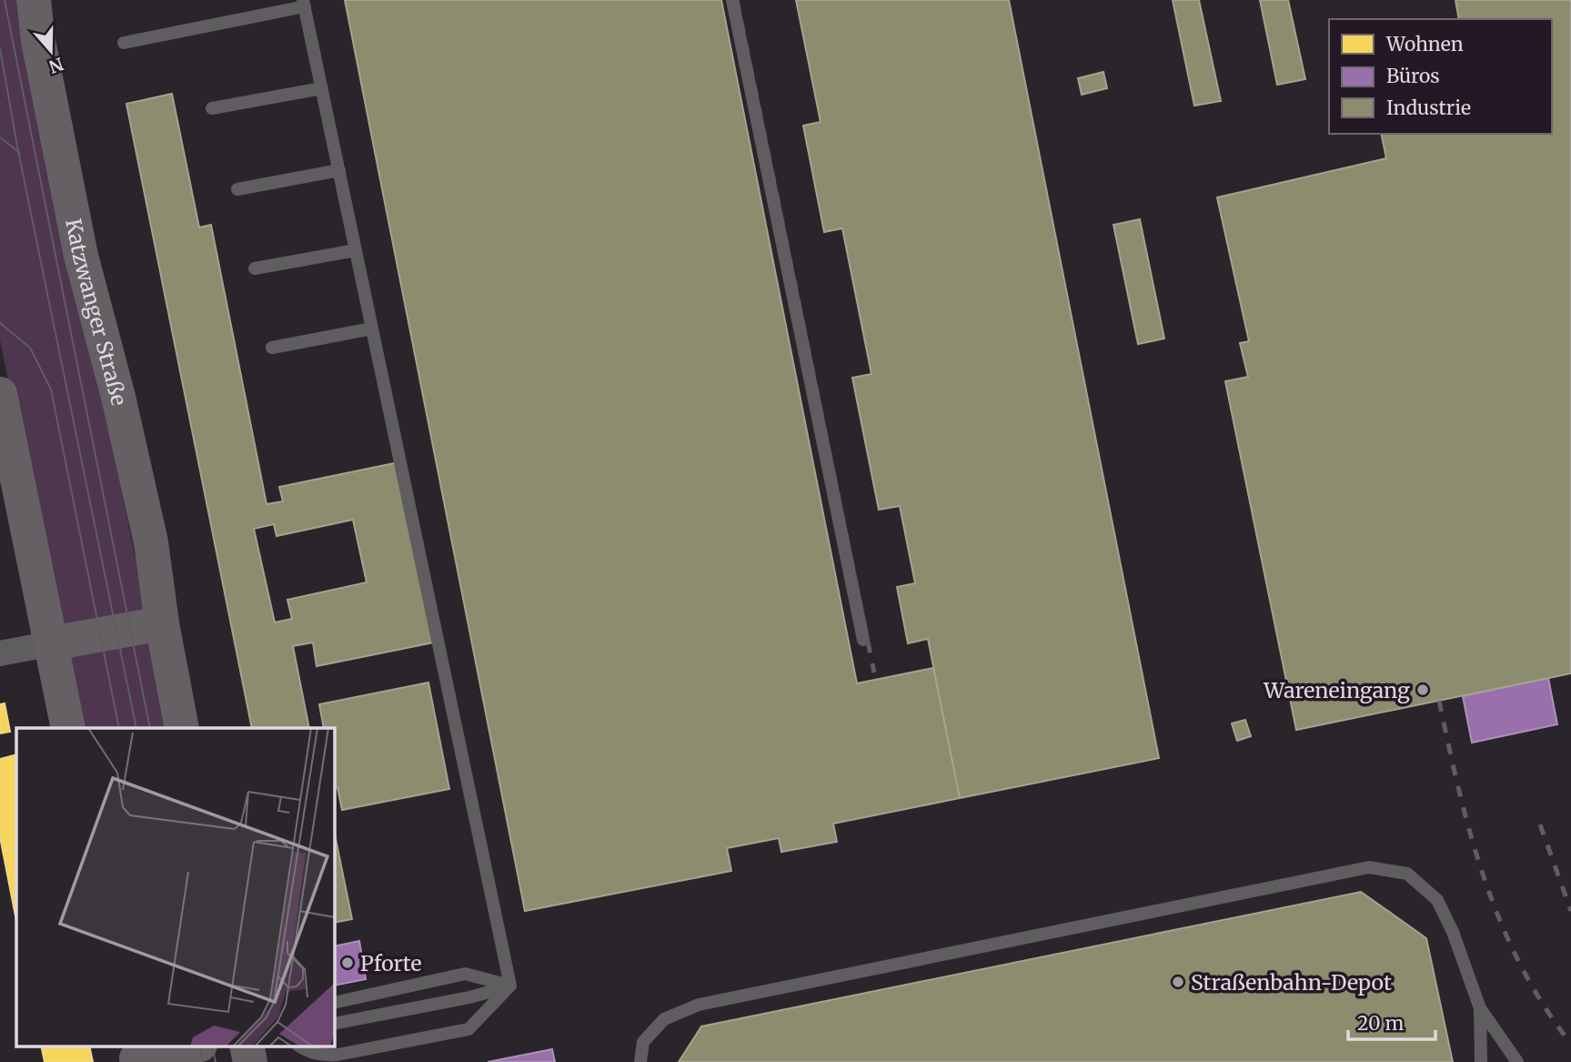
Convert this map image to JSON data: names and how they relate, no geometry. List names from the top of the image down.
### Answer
{
  "streets": {
    "main road": ["Katzwanger Straße"]
  },
  "places": ["Wareneingang", "Pforte", "Straßenbahn-Depot"],
  "legend": ["Wohnen", "Büros", "Industrie"],
  "scale_bar": "20 m",
  "north": "bottom"
}
